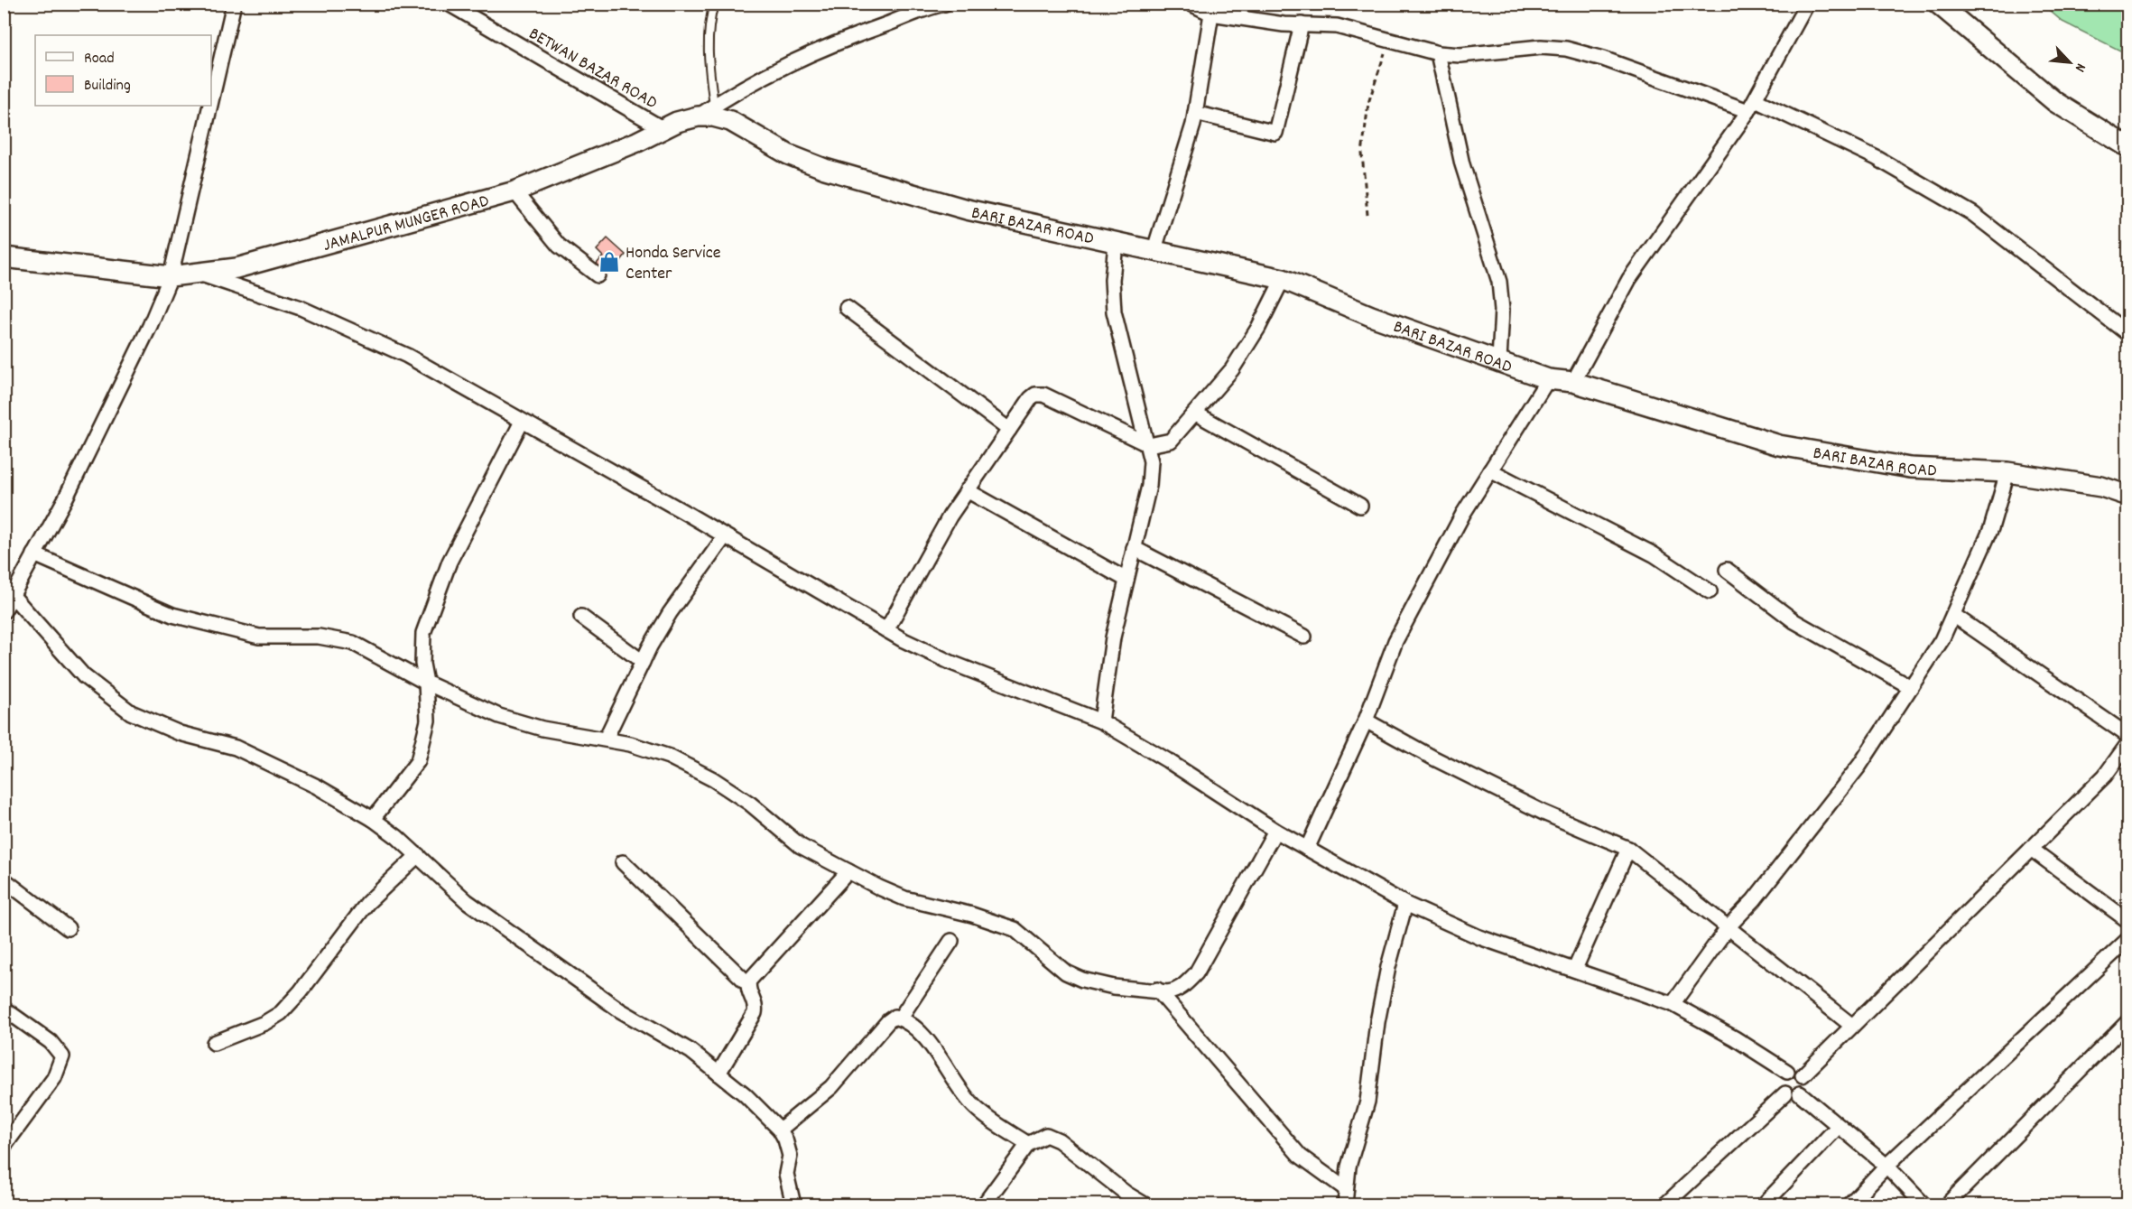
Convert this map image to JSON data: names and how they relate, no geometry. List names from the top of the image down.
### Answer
{
  "streets": {
    "street": ["BETWAN BAZAR ROAD", "JAMALPUR MUNGER ROAD", "BARI BAZAR ROAD"]
  },
  "crossings": [
    ["BETWAN BAZAR ROAD", "JAMALPUR MUNGER ROAD"],
    ["JAMALPUR MUNGER ROAD", "BARI BAZAR ROAD"]
  ],
  "places": {
    "shop": ["Honda Service Center"]
  },
  "legend": ["Road", "Building"],
  "north": "bottom right"
}
